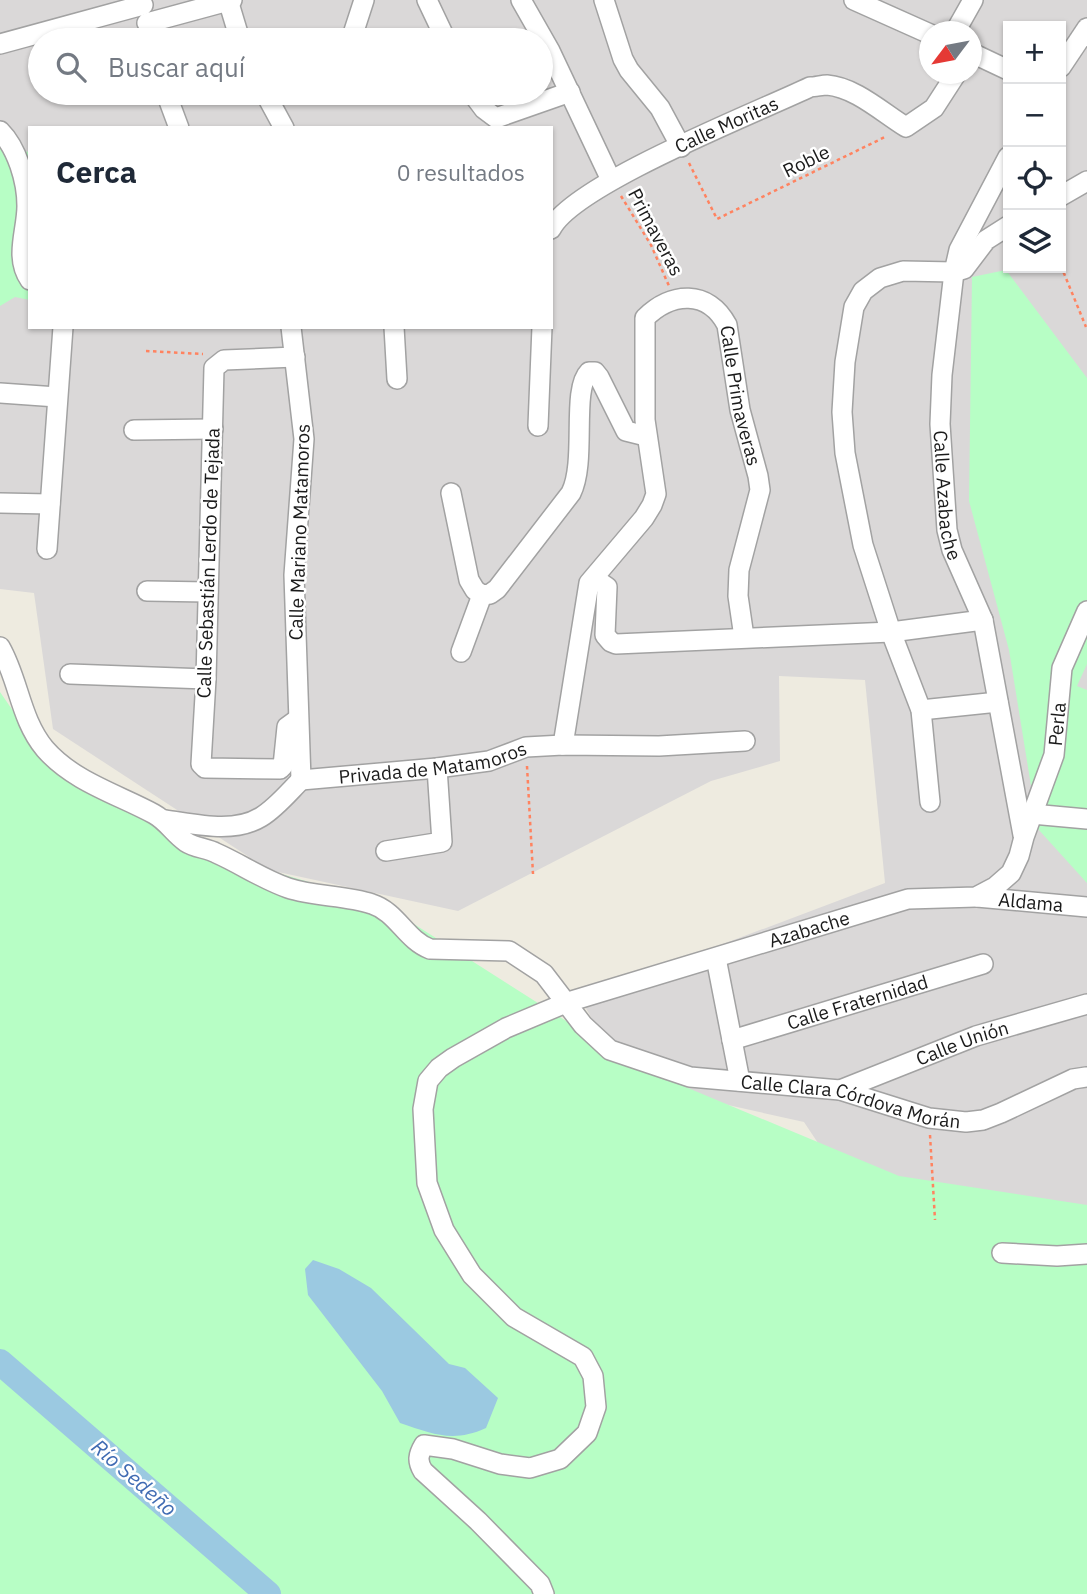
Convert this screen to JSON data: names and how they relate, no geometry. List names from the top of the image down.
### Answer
{
  "streets": {
    "street": [
      "Calle Moritas",
      "Calle Primaveras",
      "Calle Azabache",
      "Calle Mariano Matamoros",
      "Calle Sebastián Lerdo de Tejada",
      "Perla",
      "Privada de Matamoros",
      "Aldama",
      "Azabache",
      "Calle Fraternidad",
      "Calle Unión",
      "Calle Clara Córdova Morán"
    ],
    "path": ["Roble", "Primaveras"]
  },
  "crossings": [
    ["Calle Moritas", "Roble"],
    ["Calle Moritas", "Primaveras"],
    ["Primaveras", "Calle Primaveras"],
    ["Calle Azabache", "Perla"],
    ["Calle Mariano Matamoros", "Calle Sebastián Lerdo de Tejada"],
    ["Calle Mariano Matamoros", "Privada de Matamoros"],
    ["Aldama", "Azabache"],
    ["Azabache", "Calle Clara Córdova Morán"],
    ["Calle Unión", "Calle Clara Córdova Morán"]
  ],
  "water": ["Río Sedeño"],
  "north": "bottom left",
  "page": {
    "map_buttons": ["+", "−"],
    "search": "Buscar aquí",
    "heading": ["Cerca", "0 resultados"]
  }
}
